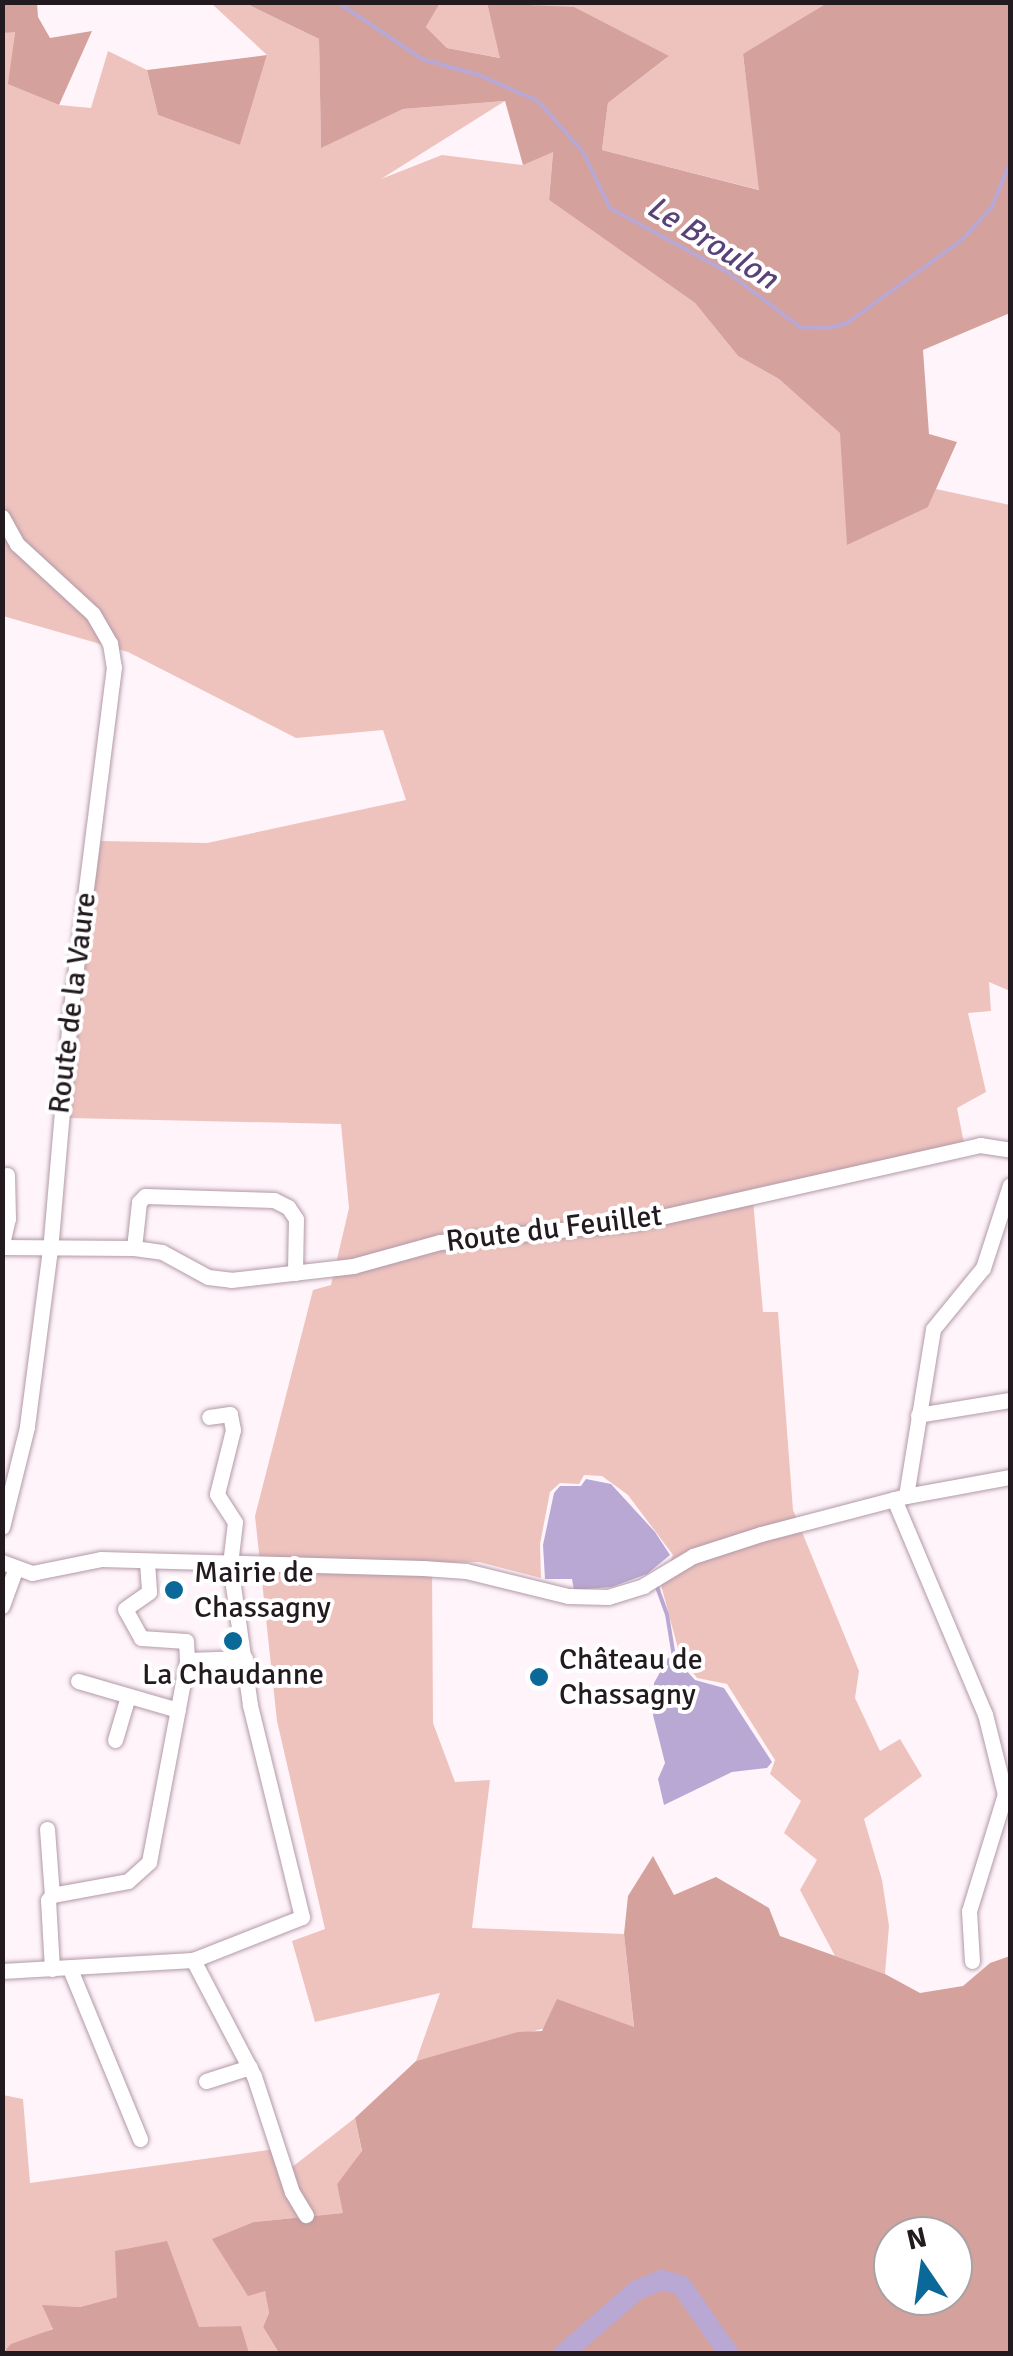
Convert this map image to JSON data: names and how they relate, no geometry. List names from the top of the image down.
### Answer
{
  "streets": {
    "street": ["Route de la Vaure", "Route du Feuillet"]
  },
  "crossings": [
    ["Route de la Vaure", "Route du Feuillet"]
  ],
  "water": ["Le Broulon"],
  "places": ["Mairie de Chassagny", "La Chaudanne", "Château de Chassagny"],
  "north": "top"
}
